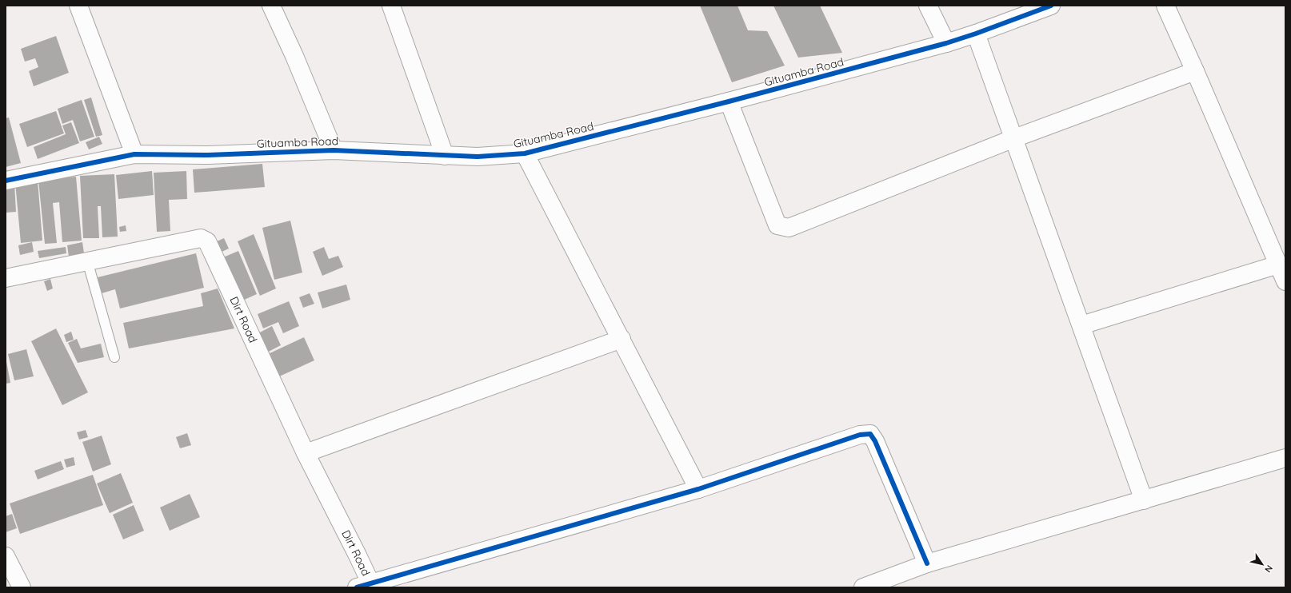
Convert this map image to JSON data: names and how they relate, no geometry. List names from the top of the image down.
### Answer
{
  "streets": {
    "street": ["Gituamba Road", "Dirt Road"]
  },
  "north": "bottom right"
}
